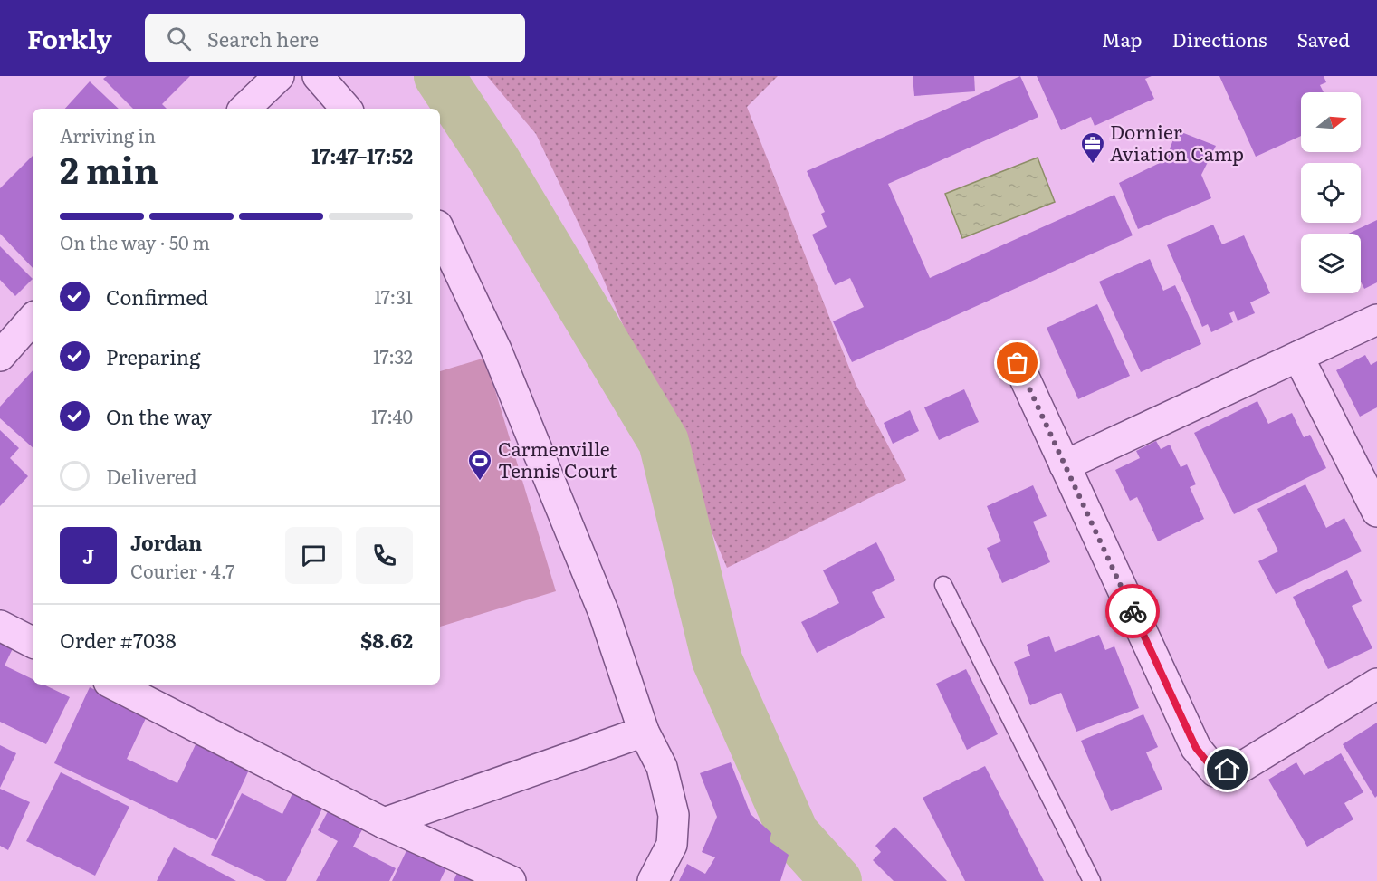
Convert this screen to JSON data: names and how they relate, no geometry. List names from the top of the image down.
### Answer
{
  "places": {
    "office": ["Dornier Aviation Camp"],
    "sports": ["Carmenville Tennis Court"]
  },
  "north": "right",
  "page": {
    "header": "Forkly",
    "search": "Search here",
    "nav": ["Map", "Directions", "Saved"],
    "heading": ["2 min", "Arriving in", "17:47–17:52"],
    "panel": [
      "Jordan",
      "Courier · 4.7",
      "Order #7038",
      "$8.62"
    ],
    "bar": "On the way · 50 m",
    "list": [
      ["Confirmed", "17:31"],
      ["Preparing", "17:32"],
      ["On the way", "17:40"],
      "Delivered"
    ],
    "round": "J"
  }
}
